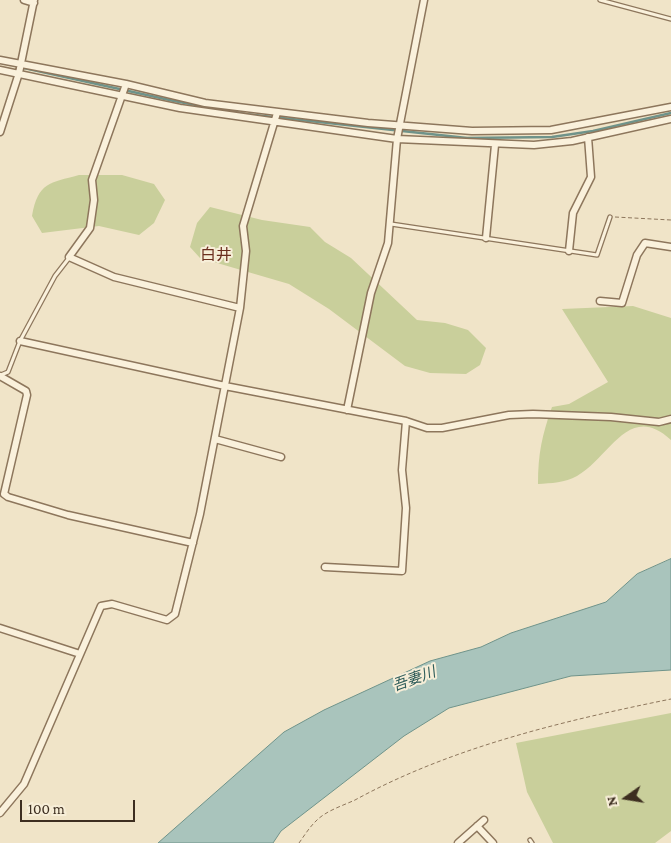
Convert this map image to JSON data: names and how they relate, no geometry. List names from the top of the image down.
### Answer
{
  "districts": ["白井"],
  "water": ["吾妻川"],
  "scale_bar": "100 m",
  "north": "left"
}
